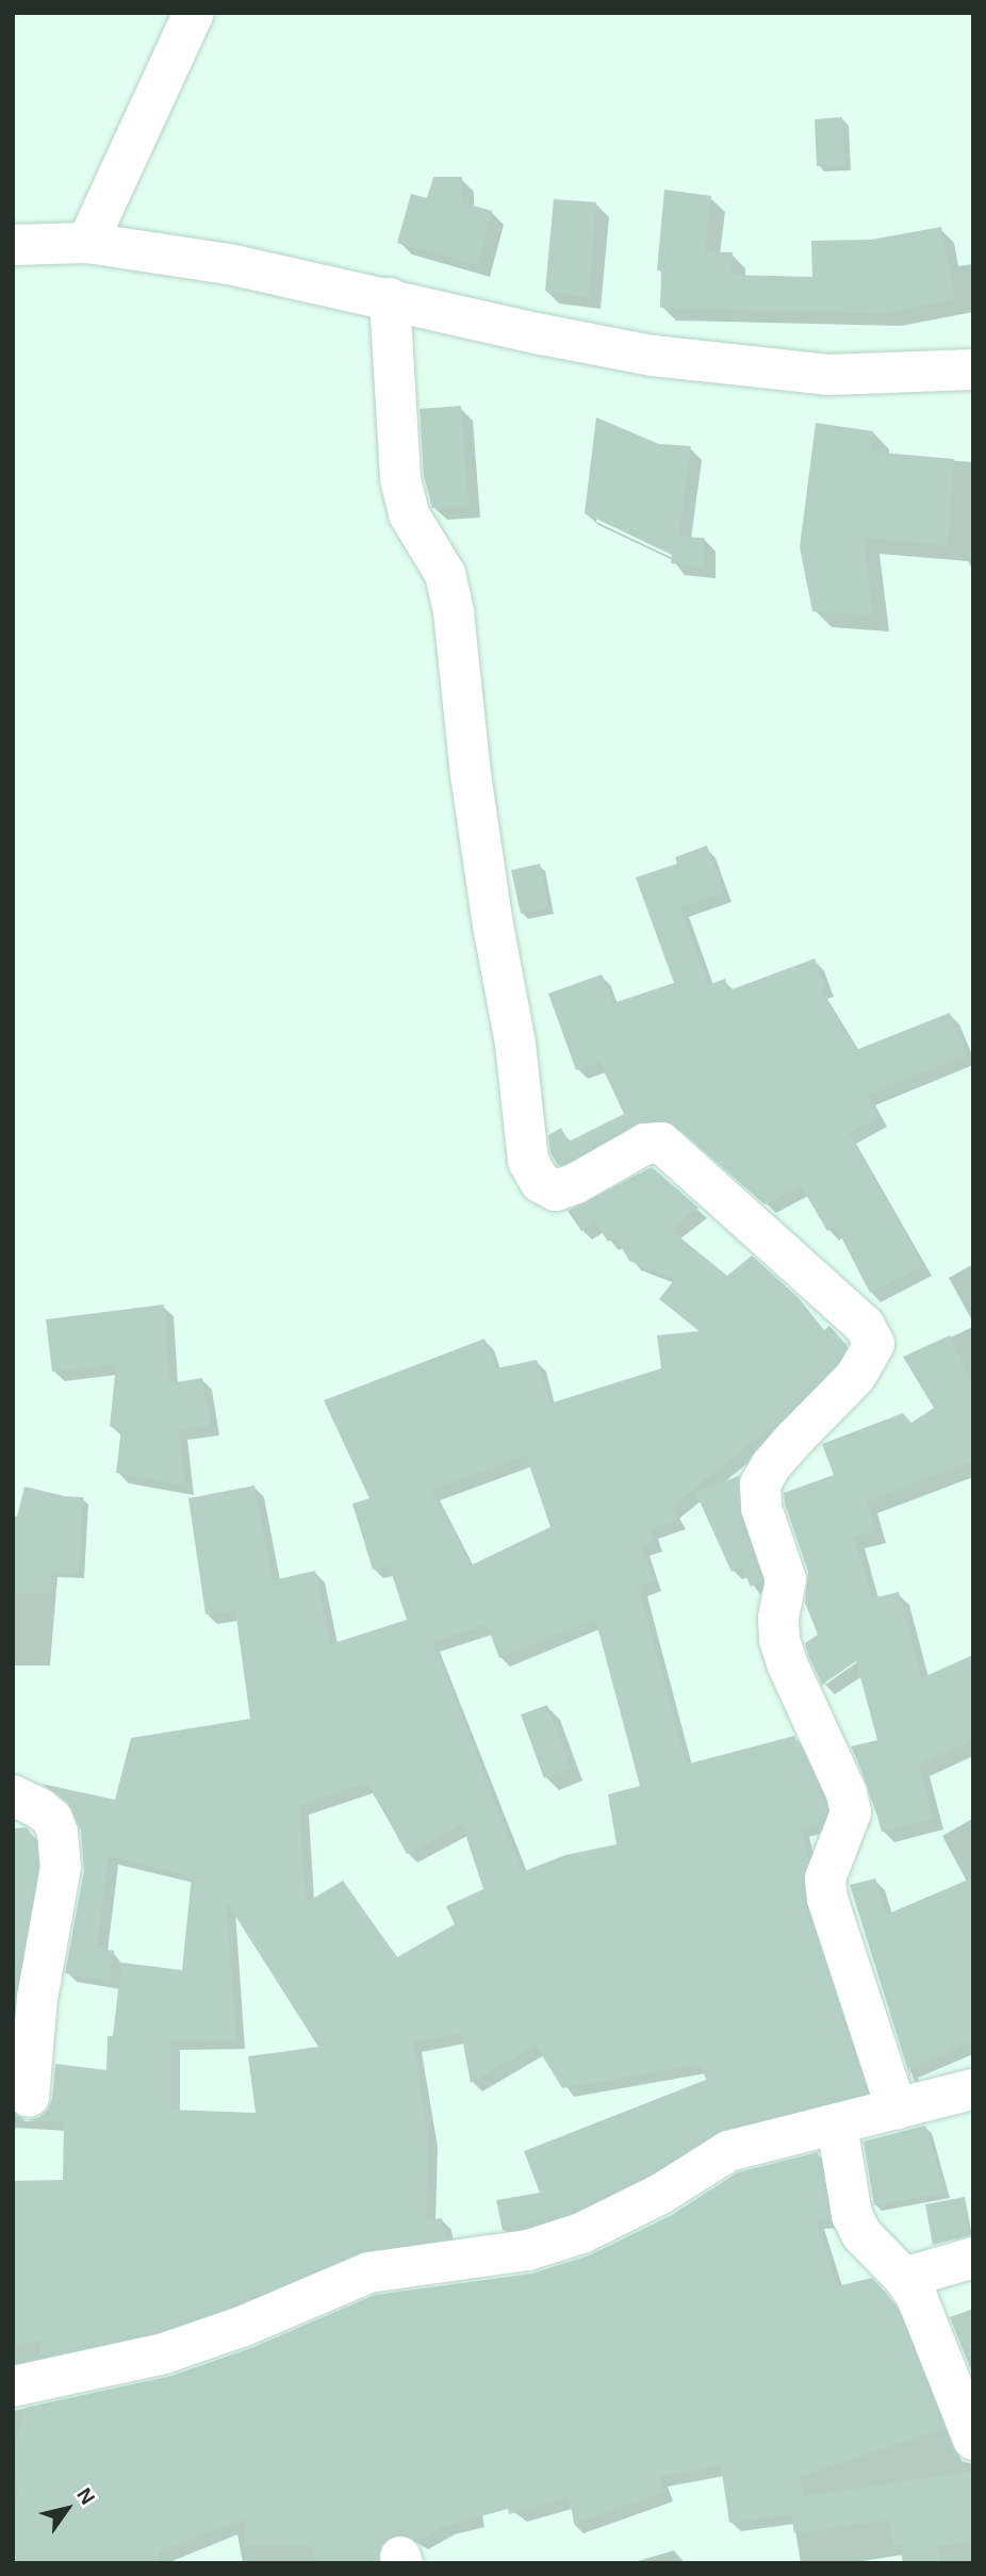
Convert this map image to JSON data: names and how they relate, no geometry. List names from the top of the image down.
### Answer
{
  "north": "top right"
}
